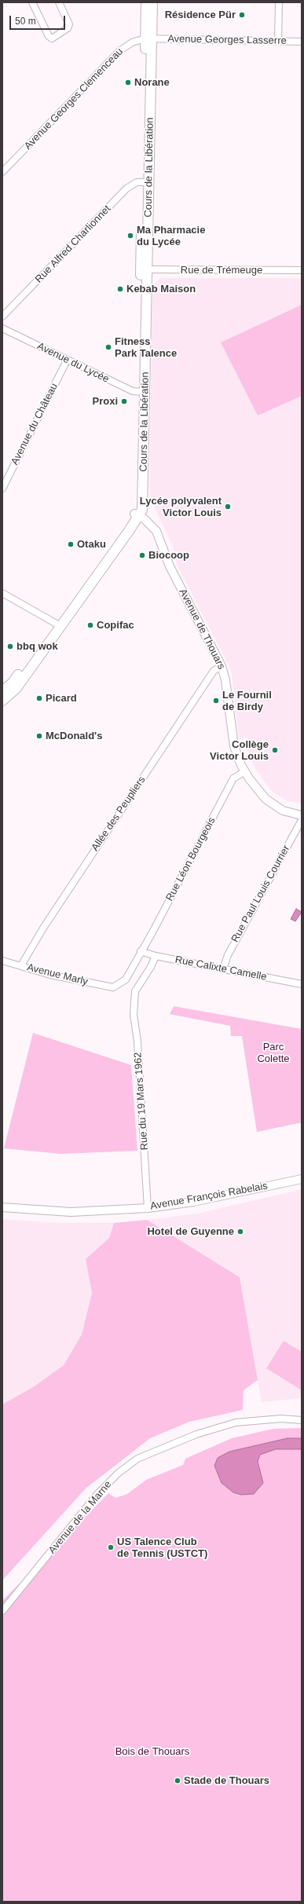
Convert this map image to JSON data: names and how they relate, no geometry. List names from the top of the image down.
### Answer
{
  "streets": {
    "main road": ["Cours de la Libération"],
    "street": [
      "Avenue Georges Lasserre",
      "Avenue Georges Clemenceau",
      "Rue Alfred Charlionnet",
      "Rue de Trémeuge",
      "Avenue du Lycée",
      "Avenue du Château",
      "Avenue de Thouars",
      "Allée des Peupliers",
      "Rue Léon Bourgeois",
      "Rue Paul Louis Courrier",
      "Rue Calixte Camelle",
      "Avenue Marly",
      "Rue du 19 Mars 1962",
      "Avenue François Rabelais",
      "Avenue de la Marne"
    ]
  },
  "crossings": [
    ["Avenue Georges Lasserre", "Avenue Georges Clemenceau"],
    ["Avenue Georges Lasserre", "Cours de la Libération"],
    ["Avenue Georges Clemenceau", "Cours de la Libération"],
    ["Cours de la Libération", "Rue Alfred Charlionnet"],
    ["Cours de la Libération", "Rue de Trémeuge"],
    ["Cours de la Libération", "Avenue du Lycée"],
    ["Cours de la Libération", "Avenue de Thouars"],
    ["Avenue du Lycée", "Avenue du Château"],
    ["Avenue de Thouars", "Allée des Peupliers"],
    ["Avenue de Thouars", "Rue Léon Bourgeois"],
    ["Allée des Peupliers", "Avenue Marly"],
    ["Rue Léon Bourgeois", "Rue Calixte Camelle"],
    ["Rue Léon Bourgeois", "Avenue Marly"],
    ["Rue Paul Louis Courrier", "Rue Calixte Camelle"],
    ["Rue Calixte Camelle", "Rue du 19 Mars 1962"],
    ["Rue du 19 Mars 1962", "Avenue François Rabelais"]
  ],
  "parks": ["Parc Colette", "Bois de Thouars"],
  "places": [
    "Résidence Pür",
    "Norane",
    "Ma Pharmacie du Lycée",
    "Kebab Maison",
    "Fitness Park Talence",
    "Proxi",
    "Lycée polyvalent Victor Louis",
    "Otaku",
    "Biocoop",
    "Copifac",
    "bbq wok",
    "Picard",
    "Le Fournil de Birdy",
    "McDonald's",
    "Collège Victor Louis",
    "Hotel de Guyenne",
    "US Talence Club de Tennis (USTCT)",
    "Stade de Thouars"
  ],
  "scale_bar": "50 m"
}
